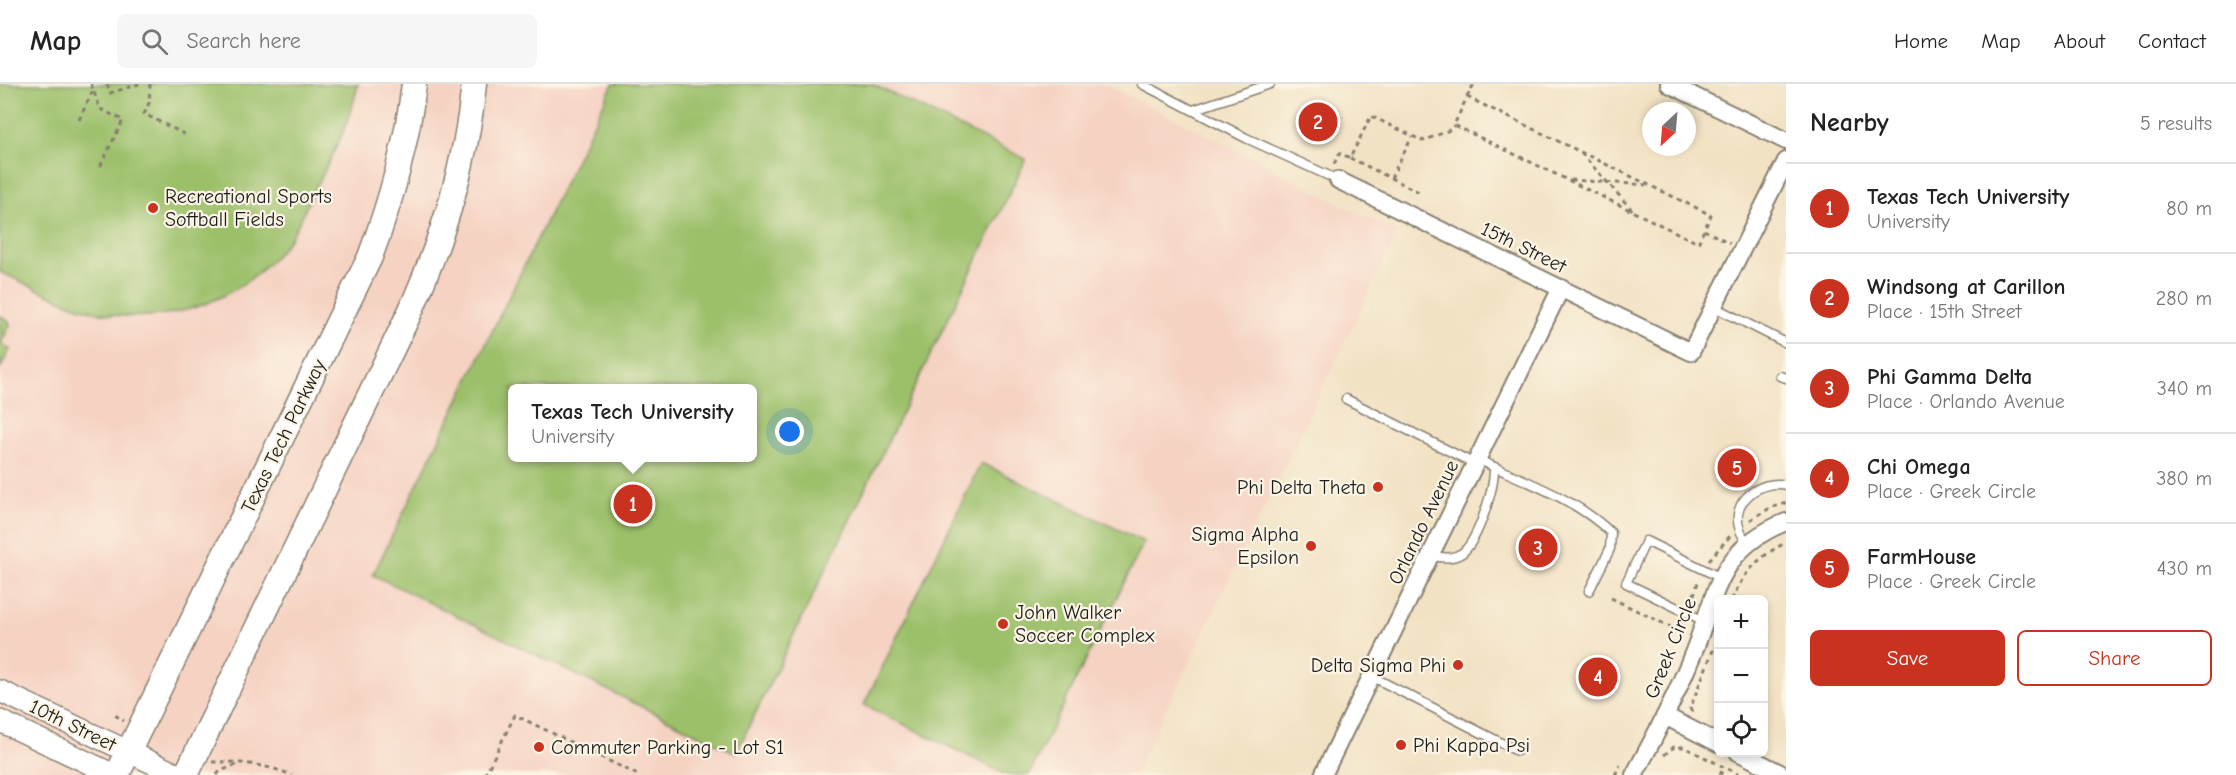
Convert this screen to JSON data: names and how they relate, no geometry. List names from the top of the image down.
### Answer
{
  "streets": {
    "main road": ["Texas Tech Parkway"],
    "street": [
      "15th Street",
      "Orlando Avenue",
      "Greek Circle",
      "10th Street"
    ]
  },
  "crossings": [
    ["15th Street", "Orlando Avenue"],
    ["Texas Tech Parkway", "10th Street"]
  ],
  "places": [
    "Recreational Sports Softball Fields",
    "Phi Delta Theta",
    "Sigma Alpha Epsilon",
    "John Walker Soccer Complex",
    "Delta Sigma Phi",
    "Phi Kappa Psi",
    "Commuter Parking - Lot S1"
  ],
  "north": "bottom left",
  "page": {
    "header": "Map",
    "search": "Search here",
    "nav": [
      "Home",
      "Map",
      "About",
      "Contact"
    ],
    "heading": ["Nearby", "5 results"],
    "pins": [
      "2",
      "5",
      "1",
      "3",
      "4"
    ],
    "list": [
      {
        "mark": "1",
        "name": "Texas Tech University",
        "note": "University",
        "value": "80 m"
      },
      {
        "mark": "2",
        "name": "Windsong at Carillon",
        "note": "Place · 15th Street",
        "value": "280 m"
      },
      {
        "mark": "3",
        "name": "Phi Gamma Delta",
        "note": "Place · Orlando Avenue",
        "value": "340 m"
      },
      {
        "mark": "4",
        "name": "Chi Omega",
        "note": "Place · Greek Circle",
        "value": "380 m"
      },
      {
        "mark": "5",
        "name": "FarmHouse",
        "note": "Place · Greek Circle",
        "value": "430 m"
      }
    ],
    "popup": ["Texas Tech University", "University"],
    "map_buttons": ["+", "−"],
    "buttons": ["Save", "Share"]
  }
}
